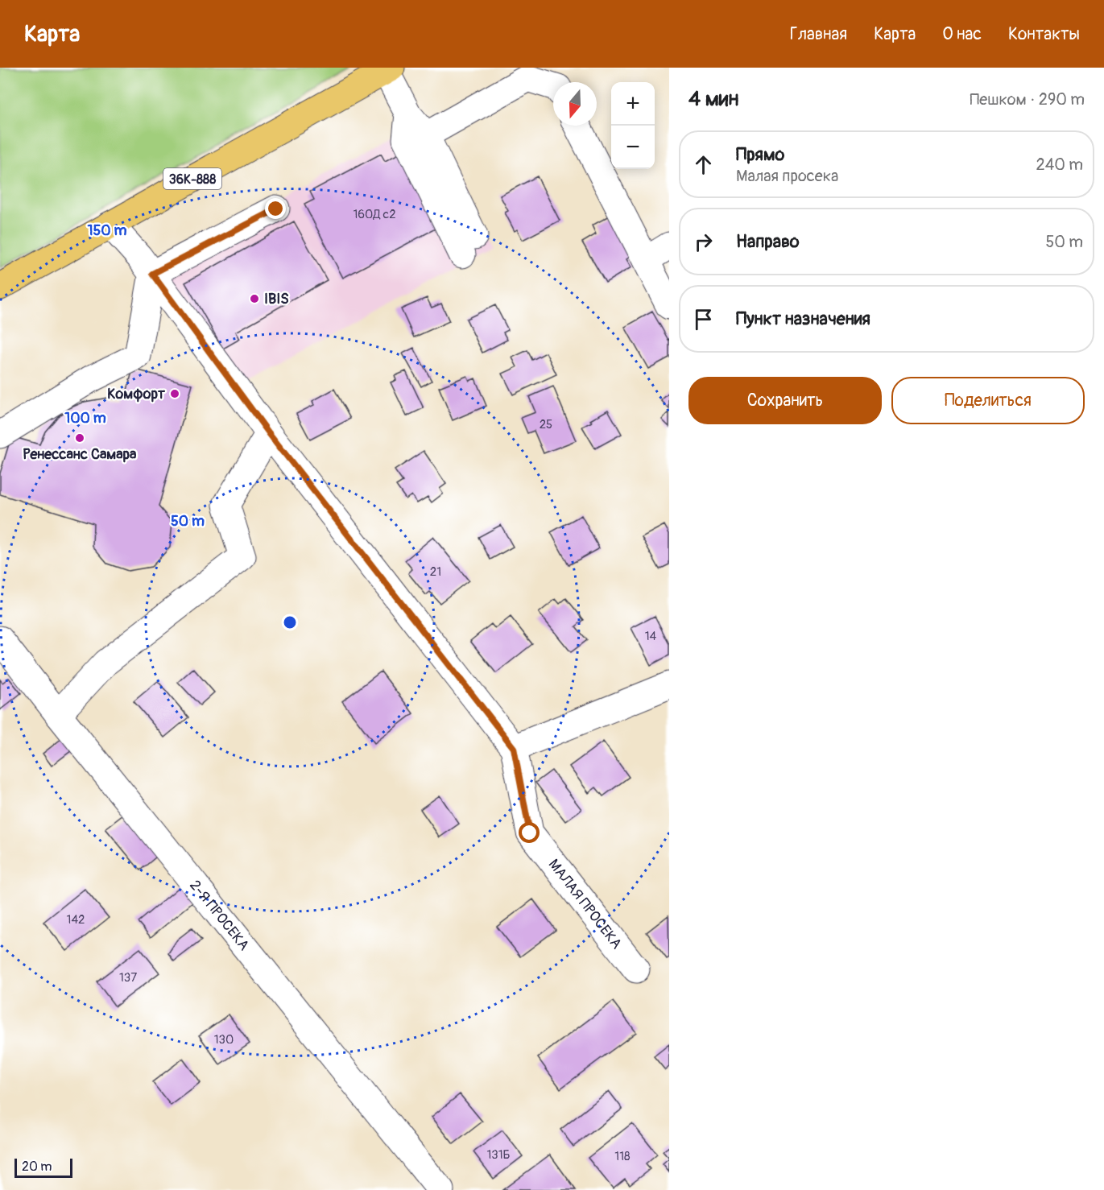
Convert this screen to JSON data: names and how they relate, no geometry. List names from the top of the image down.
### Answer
{
  "streets": {
    "main road": ["36К-888"],
    "street": ["МАЛАЯ ПРОСЕКА", "2-Я ПРОСЕКА"]
  },
  "crossings": [
    ["36К-888", "МАЛАЯ ПРОСЕКА"]
  ],
  "places": ["IBIS", "Комфорт", "Ренессанс Самара"],
  "house_numbers": [
    "160Д с2",
    "25",
    "21",
    "14",
    "142",
    "137",
    "130",
    "131Б",
    "118"
  ],
  "scale_bar": "20 m",
  "north": "bottom",
  "page": {
    "header": "Карта",
    "nav": [
      "Главная",
      "Карта",
      "О нас",
      "Контакты"
    ],
    "heading": ["4 мин", "Пешком · 290 m"],
    "map_buttons": ["+", "−"],
    "list": [
      ["Прямо", "Малая просека", "240 m"],
      ["Направо", "50 m"],
      "Пункт назначения"
    ],
    "buttons": ["Сохранить", "Поделиться"],
    "scale": "20 m"
  },
  "rings": ["150 m", "100 m", "50 m"]
}
